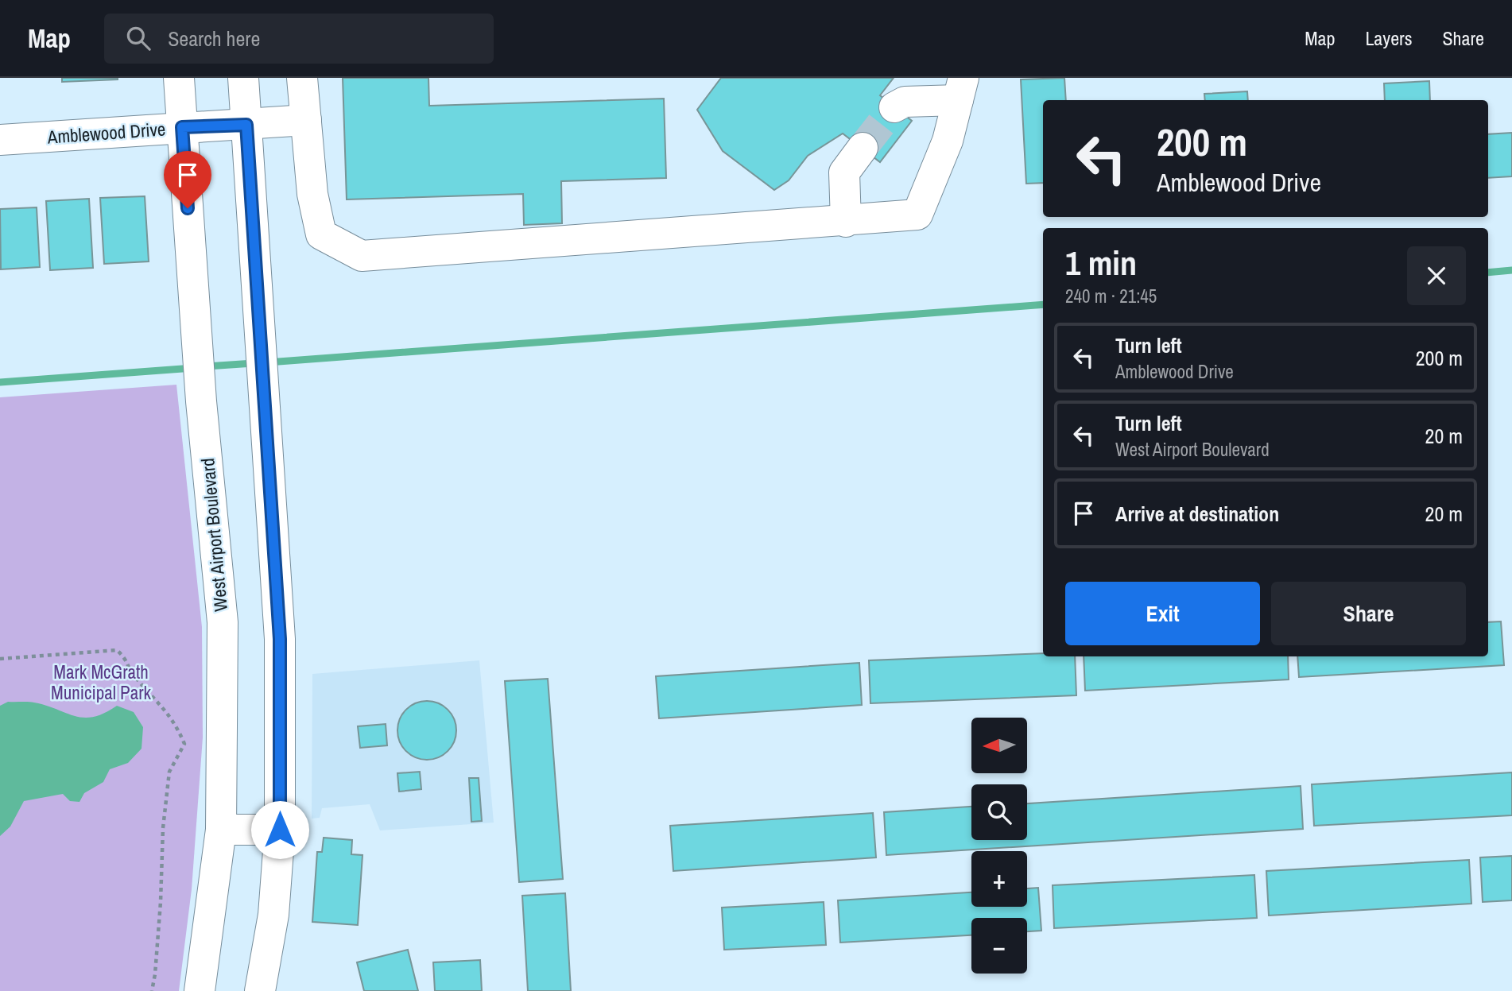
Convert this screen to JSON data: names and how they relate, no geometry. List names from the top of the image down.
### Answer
{
  "streets": {
    "main road": ["Amblewood Drive", "West Airport Boulevard"]
  },
  "crossings": [
    ["Amblewood Drive", "West Airport Boulevard"]
  ],
  "parks": ["Mark McGrath Municipal Park"],
  "north": "left",
  "page": {
    "header": "Map",
    "search": "Search here",
    "nav": ["Map", "Layers", "Share"],
    "turn": ["200 m", "Amblewood Drive"],
    "heading": ["1 min", "240 m · 21:45"],
    "list": [
      {
        "name": "Turn left",
        "note": "Amblewood Drive",
        "value": "200 m"
      },
      {
        "name": "Turn left",
        "note": "West Airport Boulevard",
        "value": "20 m"
      },
      {
        "name": "Arrive at destination",
        "value": "20 m"
      }
    ],
    "buttons": ["Exit", "Share"],
    "map_buttons": ["+", "−"]
  }
}
